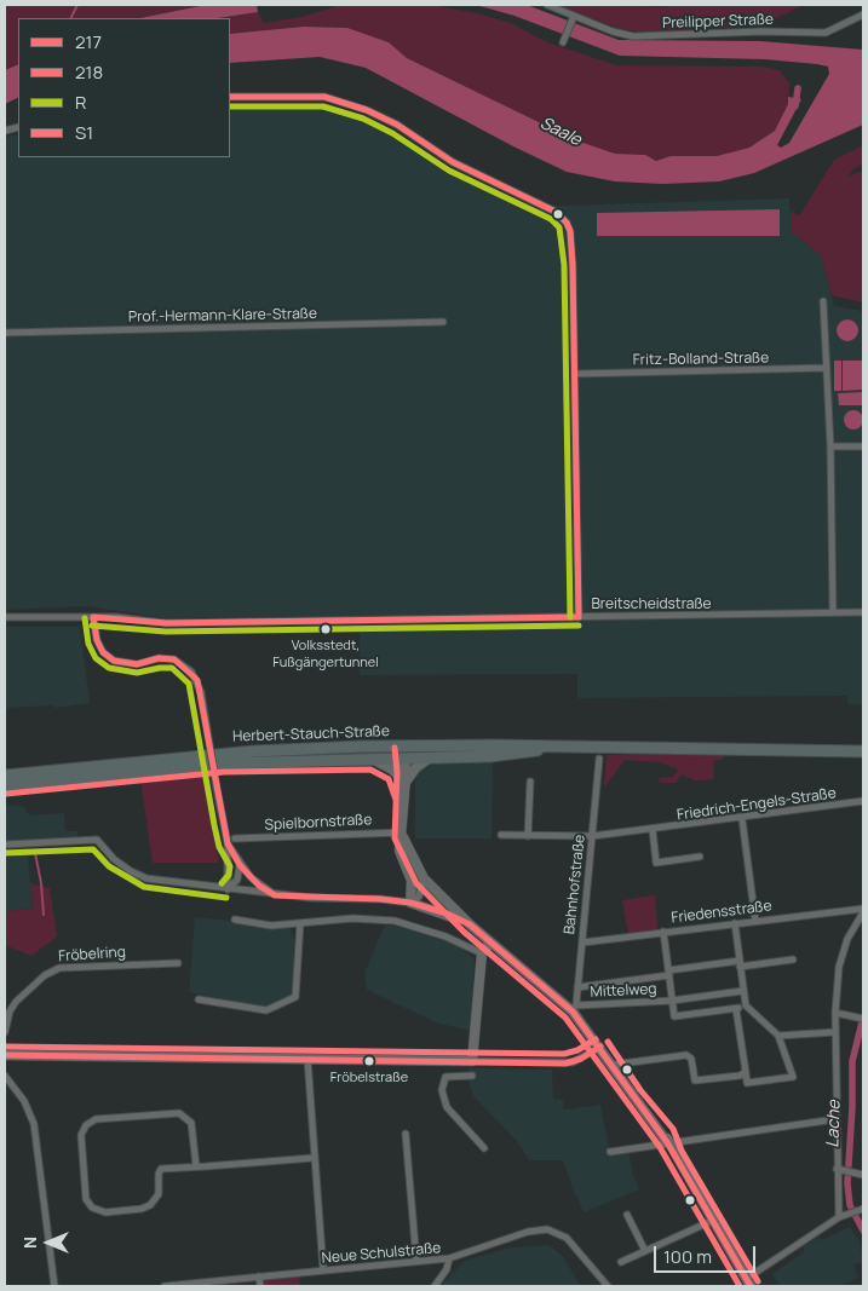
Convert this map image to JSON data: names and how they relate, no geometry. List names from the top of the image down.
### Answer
{
  "streets": {
    "main road": ["Herbert-Stauch-Straße"],
    "street": [
      "Preilipper Straße",
      "Prof.-Hermann-Klare-Straße",
      "Fritz-Bolland-Straße",
      "Breitscheidstraße",
      "Friedrich-Engels-Straße",
      "Spielbornstraße",
      "Bahnhofstraße",
      "Friedensstraße",
      "Fröbelring",
      "Mittelweg",
      "Neue Schulstraße"
    ]
  },
  "crossings": [
    ["Friedrich-Engels-Straße", "Bahnhofstraße"],
    ["Bahnhofstraße", "Friedensstraße"],
    ["Bahnhofstraße", "Mittelweg"],
    ["Friedensstraße", "Mittelweg"]
  ],
  "water": ["Saale", "Lache"],
  "places": ["Volksstedt, Fußgängertunnel", "Fröbelstraße"],
  "lines": [
    "transit line 217",
    "transit line R",
    "transit line 218",
    "transit line S1"
  ],
  "legend": [
    "217",
    "218",
    "R",
    "S1"
  ],
  "scale_bar": "100 m",
  "north": "left"
}
